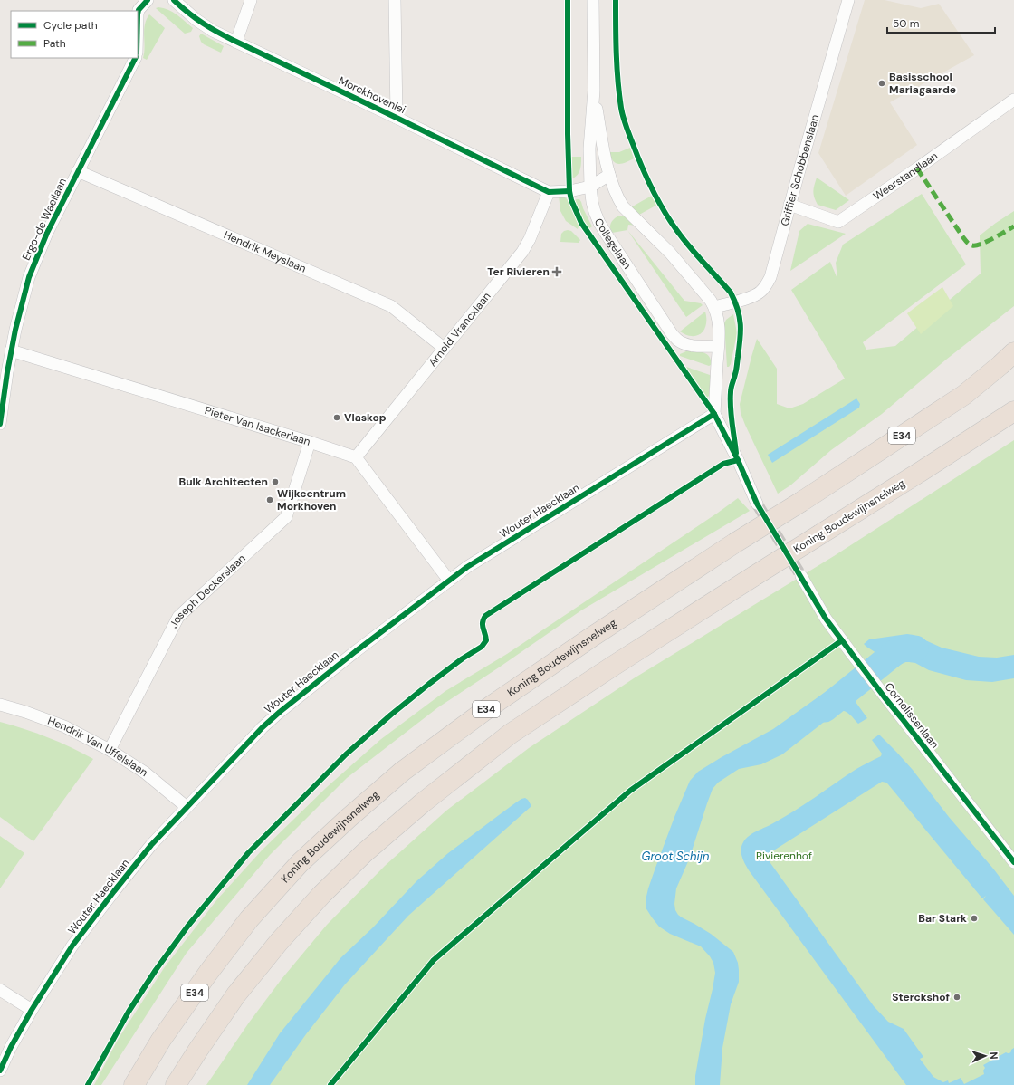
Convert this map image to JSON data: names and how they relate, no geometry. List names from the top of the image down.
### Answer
{
  "streets": {
    "highway": ["E34", "Koning Boudewijnsnelweg"],
    "street": [
      "Morckhovenlei",
      "Griffier Schobbenslaan",
      "Weerstandlaan",
      "Ergo-de Waellaan",
      "Collegelaan",
      "Hendrik Meyslaan",
      "Arnold Vrancxlaan",
      "Pieter Van Isackerlaan",
      "Wouter Haecklaan",
      "Joseph Deckerslaan",
      "Cornelissenlaan",
      "Hendrik Van Uffelslaan"
    ]
  },
  "crossings": [
    ["Morckhovenlei", "Collegelaan"],
    ["Morckhovenlei", "Arnold Vrancxlaan"],
    ["Griffier Schobbenslaan", "Weerstandlaan"],
    ["Griffier Schobbenslaan", "Collegelaan"],
    ["Ergo-de Waellaan", "Hendrik Meyslaan"],
    ["Ergo-de Waellaan", "Pieter Van Isackerlaan"],
    ["Collegelaan", "Wouter Haecklaan"],
    ["Hendrik Meyslaan", "Arnold Vrancxlaan"],
    ["Arnold Vrancxlaan", "Pieter Van Isackerlaan"],
    ["Pieter Van Isackerlaan", "Joseph Deckerslaan"],
    ["Wouter Haecklaan", "Hendrik Van Uffelslaan"],
    ["Joseph Deckerslaan", "Hendrik Van Uffelslaan"]
  ],
  "water": ["Groot Schijn"],
  "parks": ["Rivierenhof"],
  "places": {
    "other": [
      "Basisschool Mariagaarde",
      "Vlaskop",
      "Bulk Architecten",
      "Wijkcentrum Morkhoven",
      "Bar Stark",
      "Sterckshof"
    ],
    "health": ["Ter Rivieren"]
  },
  "legend": ["Cycle path", "Path"],
  "scale_bar": "50 m",
  "north": "right"
}
